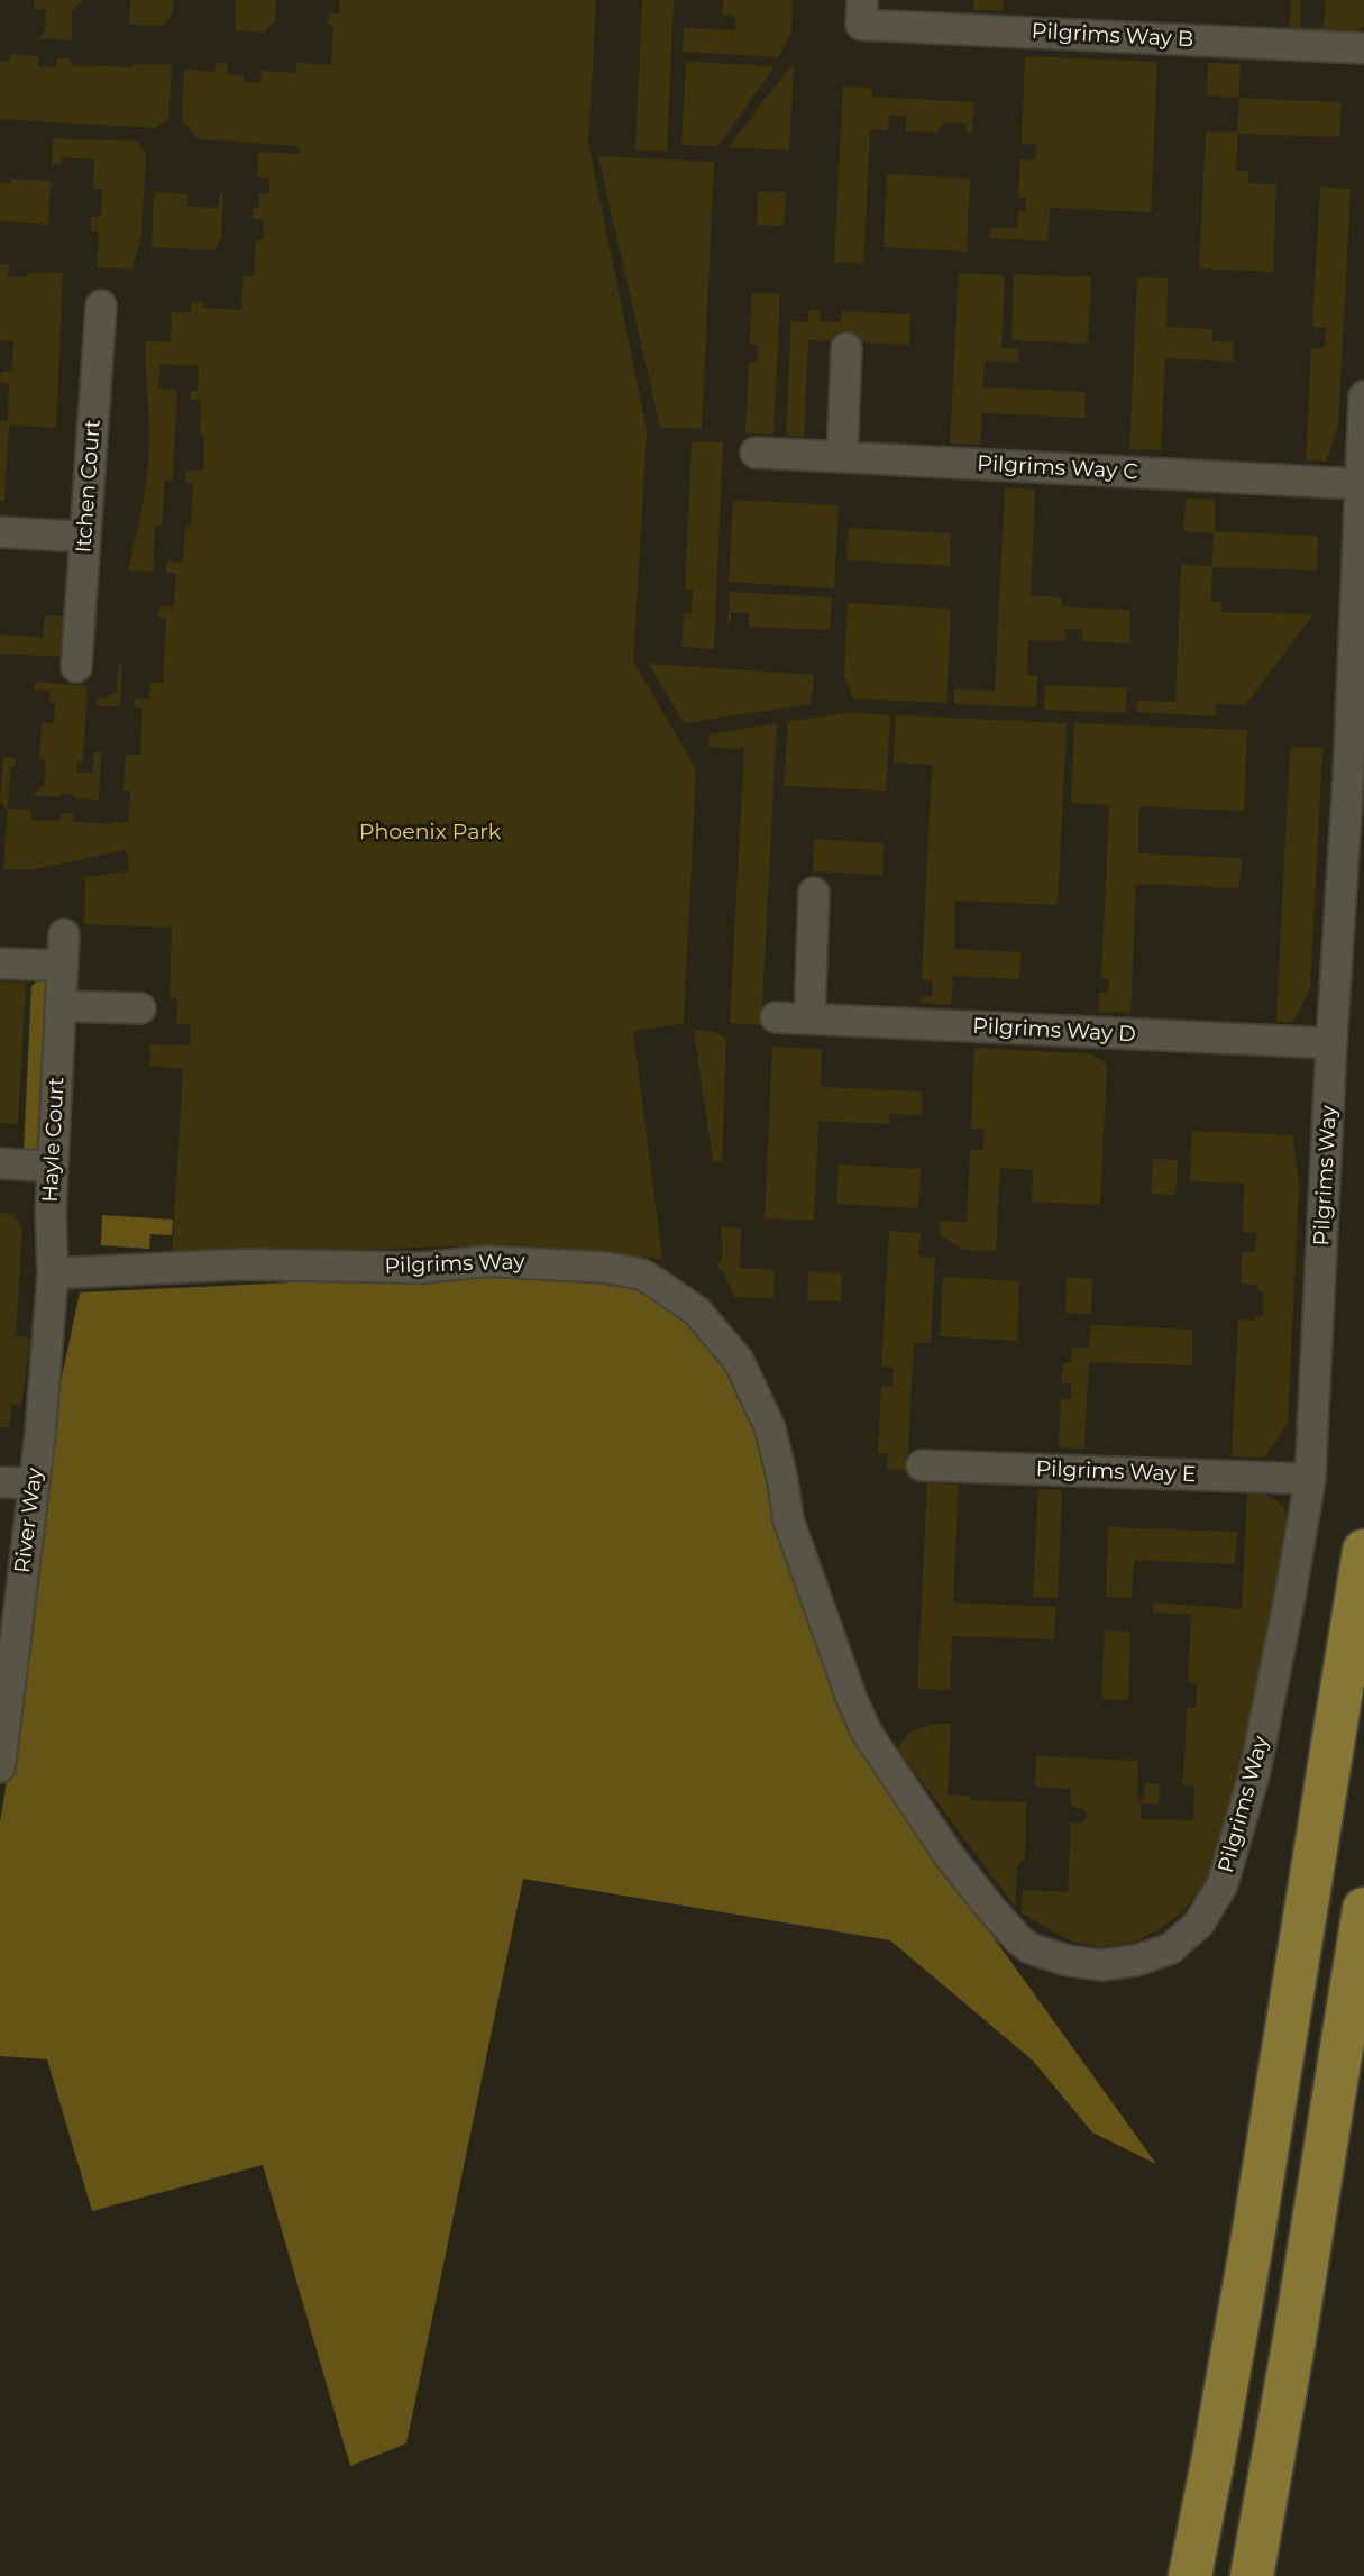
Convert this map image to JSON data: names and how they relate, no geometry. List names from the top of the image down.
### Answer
{
  "streets": {
    "street": [
      "Pilgrims Way B",
      "Pilgrims Way C",
      "Itchen Court",
      "Pilgrims Way D",
      "Hayle Court",
      "Pilgrims Way",
      "Pilgrims Way E",
      "River Way"
    ]
  },
  "crossings": [
    ["Pilgrims Way C", "Pilgrims Way"],
    ["Pilgrims Way D", "Pilgrims Way"],
    ["Hayle Court", "Pilgrims Way"],
    ["Hayle Court", "River Way"],
    ["Pilgrims Way", "Pilgrims Way E"],
    ["Pilgrims Way", "River Way"]
  ],
  "parks": ["Phoenix Park"]
}
